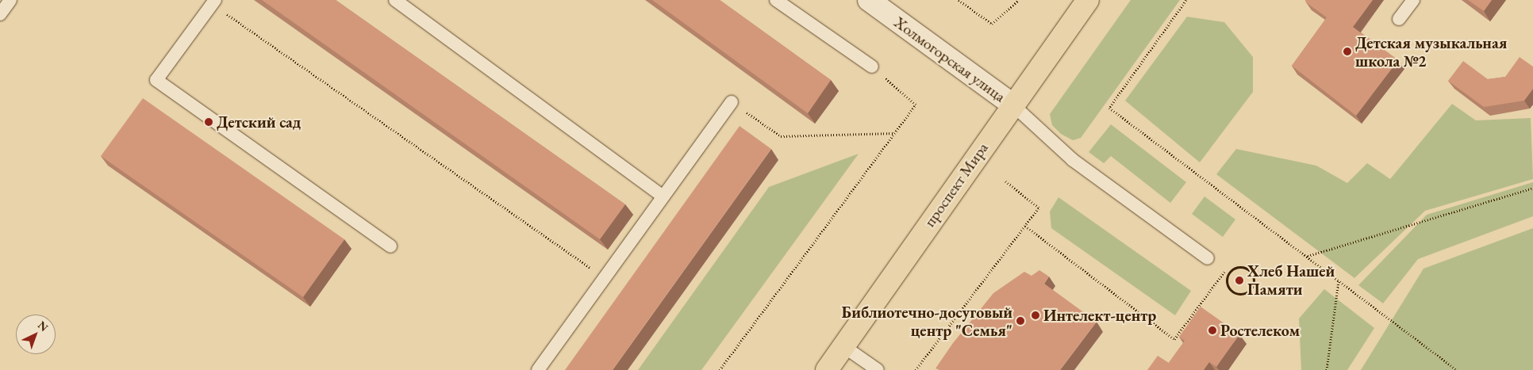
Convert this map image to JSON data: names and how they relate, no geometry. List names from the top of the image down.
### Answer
{
  "streets": {
    "main road": ["проспект Мира"],
    "street": ["Холмогорская улица"]
  },
  "crossings": [
    ["Холмогорская улица", "проспект Мира"]
  ],
  "places": [
    "Детская музыкальная школа №2",
    "Детский сад",
    "Хлеб Нашей Памяти",
    "Интелект-центр",
    "Библиотечно-досуговый центр \"Семья\"",
    "Ростелеком"
  ],
  "north": "top right"
}
